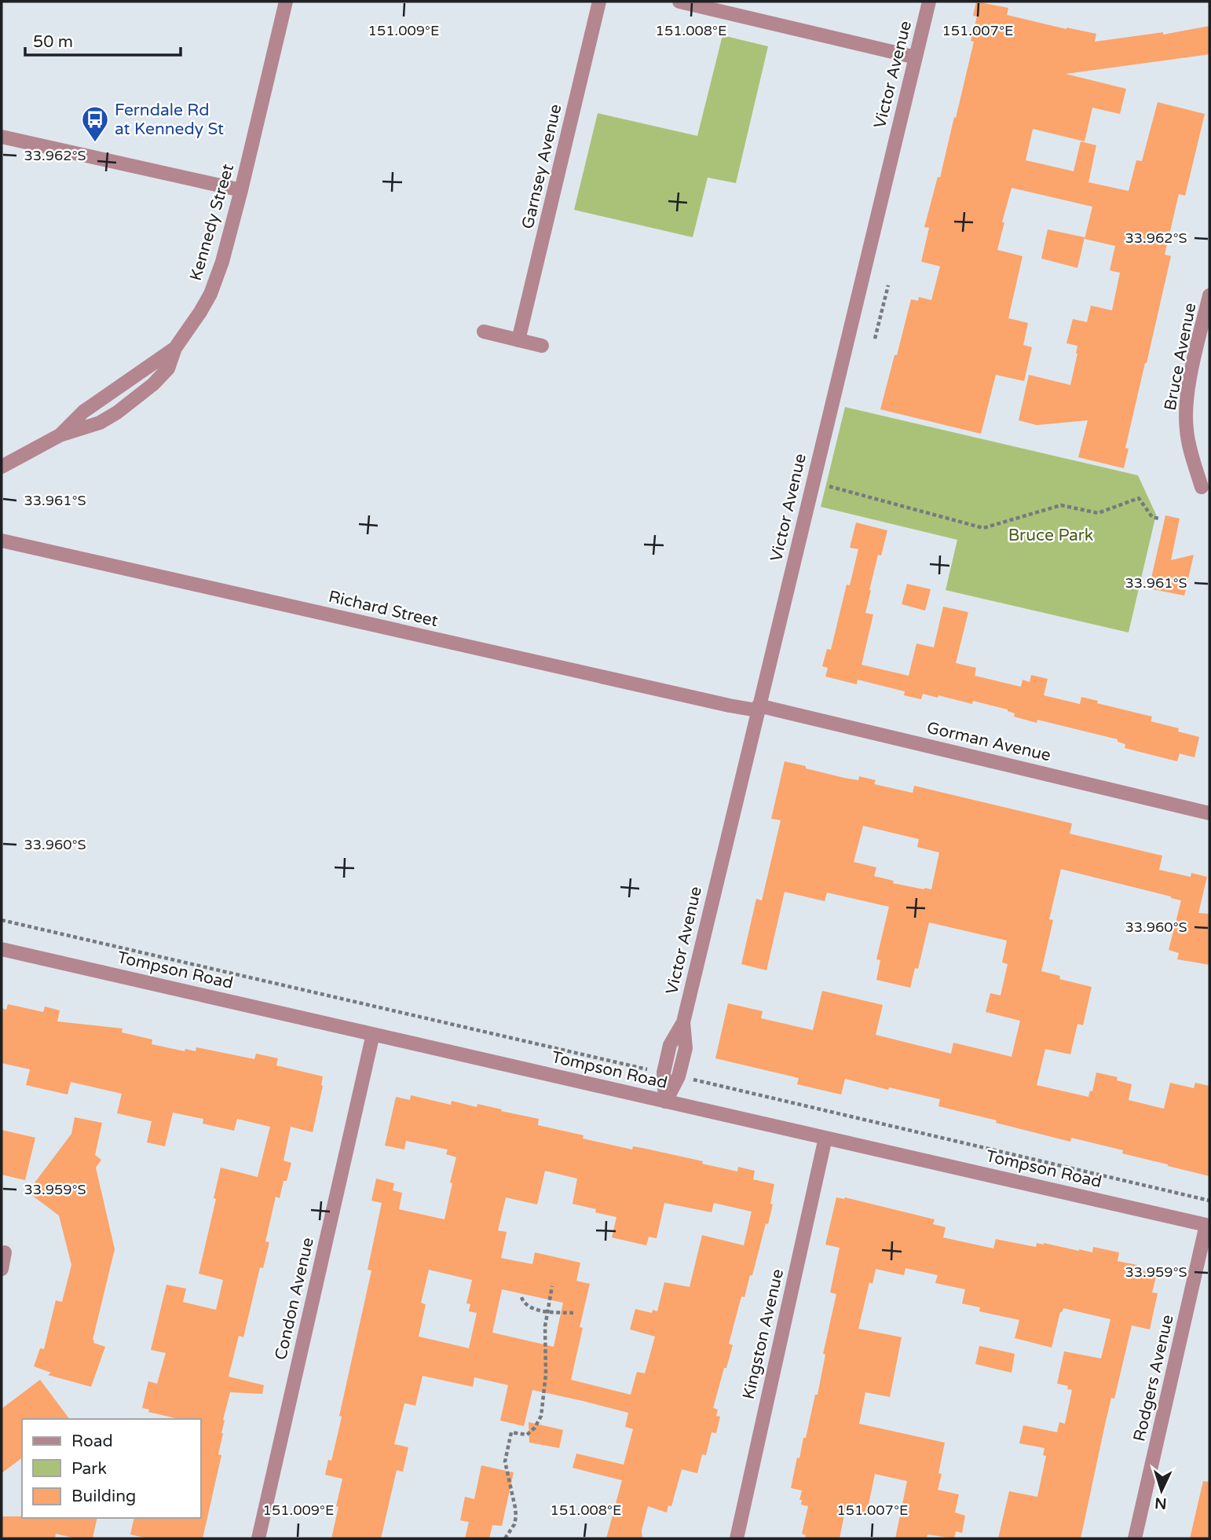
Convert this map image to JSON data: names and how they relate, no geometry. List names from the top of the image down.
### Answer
{
  "streets": {
    "street": [
      "Victor Avenue",
      "Garnsey Avenue",
      "Kennedy Street",
      "Bruce Avenue",
      "Richard Street",
      "Gorman Avenue",
      "Tompson Road",
      "Condon Avenue",
      "Kingston Avenue",
      "Rodgers Avenue"
    ]
  },
  "crossings": [
    ["Victor Avenue", "Richard Street"],
    ["Victor Avenue", "Gorman Avenue"],
    ["Victor Avenue", "Tompson Road"],
    ["Richard Street", "Gorman Avenue"],
    ["Tompson Road", "Condon Avenue"],
    ["Tompson Road", "Kingston Avenue"],
    ["Tompson Road", "Rodgers Avenue"]
  ],
  "parks": ["Bruce Park"],
  "places": {
    "bus stop": ["Ferndale Rd at Kennedy St"]
  },
  "legend": ["Road", "Park", "Building"],
  "scale_bar": "50 m",
  "north": "bottom",
  "coordinates": [
    "151.009°E",
    "151.008°E",
    "151.007°E",
    "33.962°S",
    "33.961°S",
    "33.960°S",
    "33.959°S"
  ]
}
